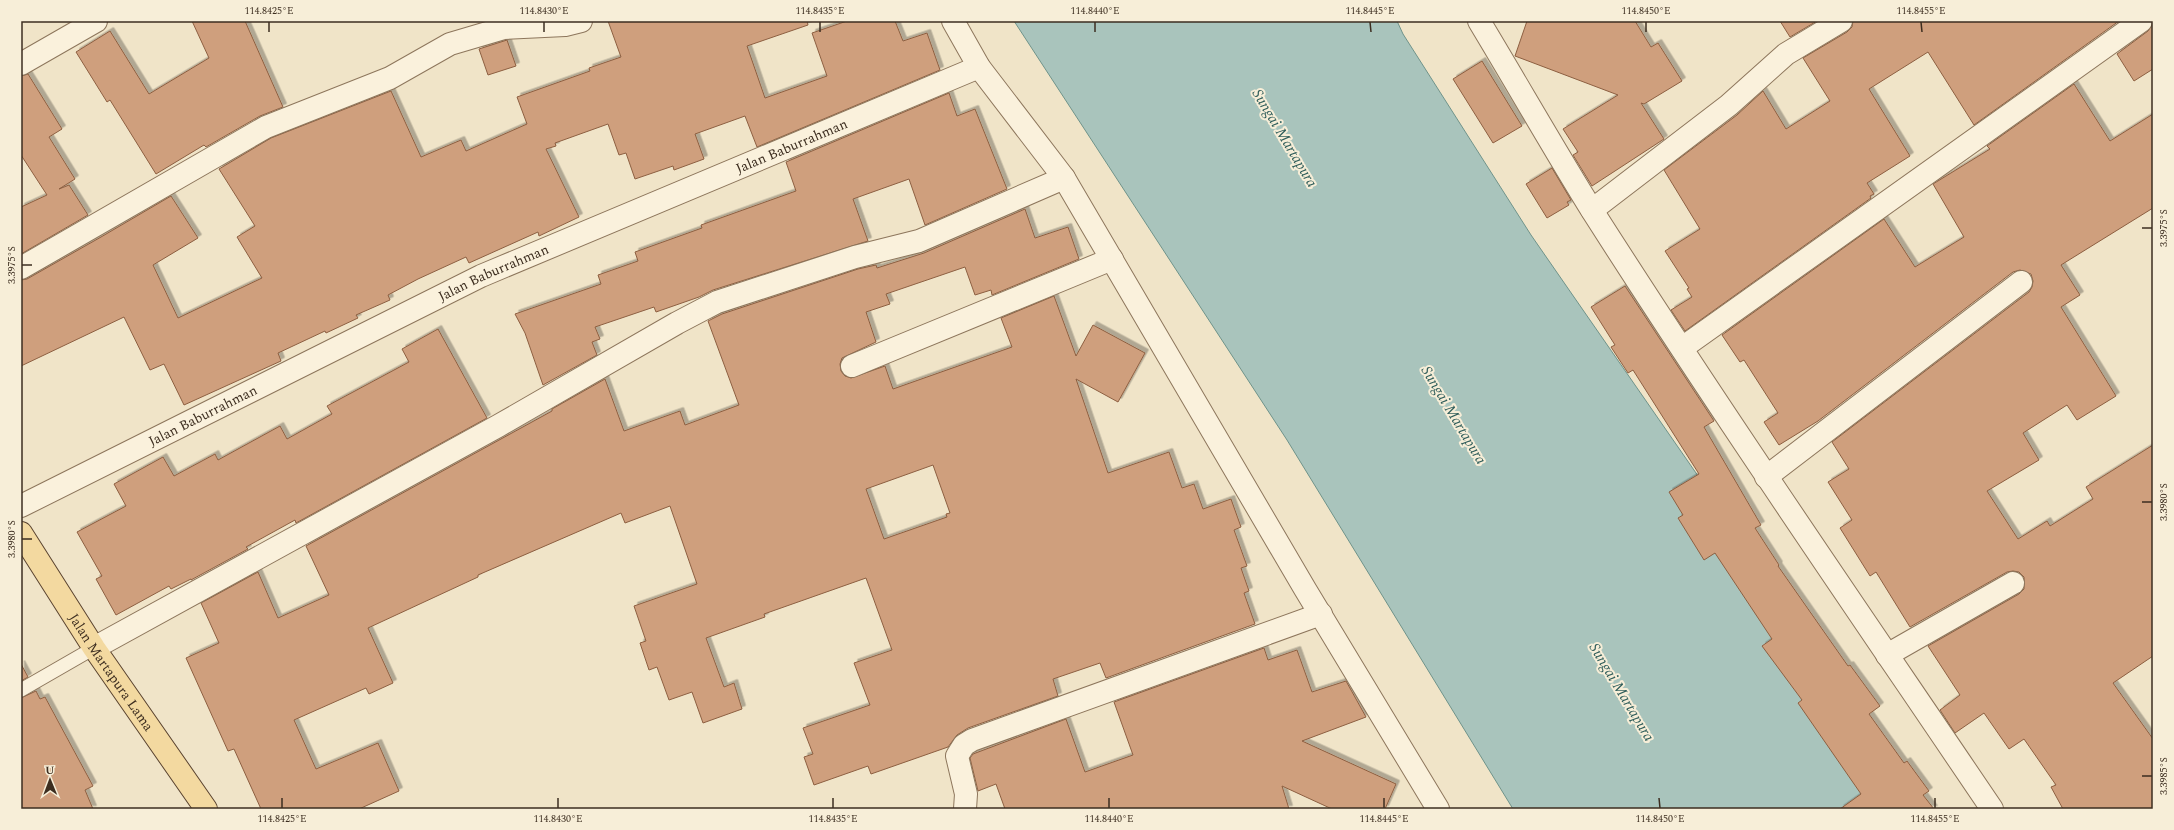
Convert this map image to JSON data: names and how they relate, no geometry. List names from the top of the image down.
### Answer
{
  "streets": {
    "main road": ["Jalan Martapura Lama"],
    "street": ["Jalan Baburrahman"]
  },
  "water": ["Sungai Martapura"],
  "north": "top",
  "coordinates": [
    "114.8425°E",
    "114.8430°E",
    "114.8435°E",
    "114.8440°E",
    "114.8445°E",
    "114.8450°E",
    "114.8455°E",
    "3.3975°S",
    "3.3980°S",
    "3.3985°S"
  ]
}
